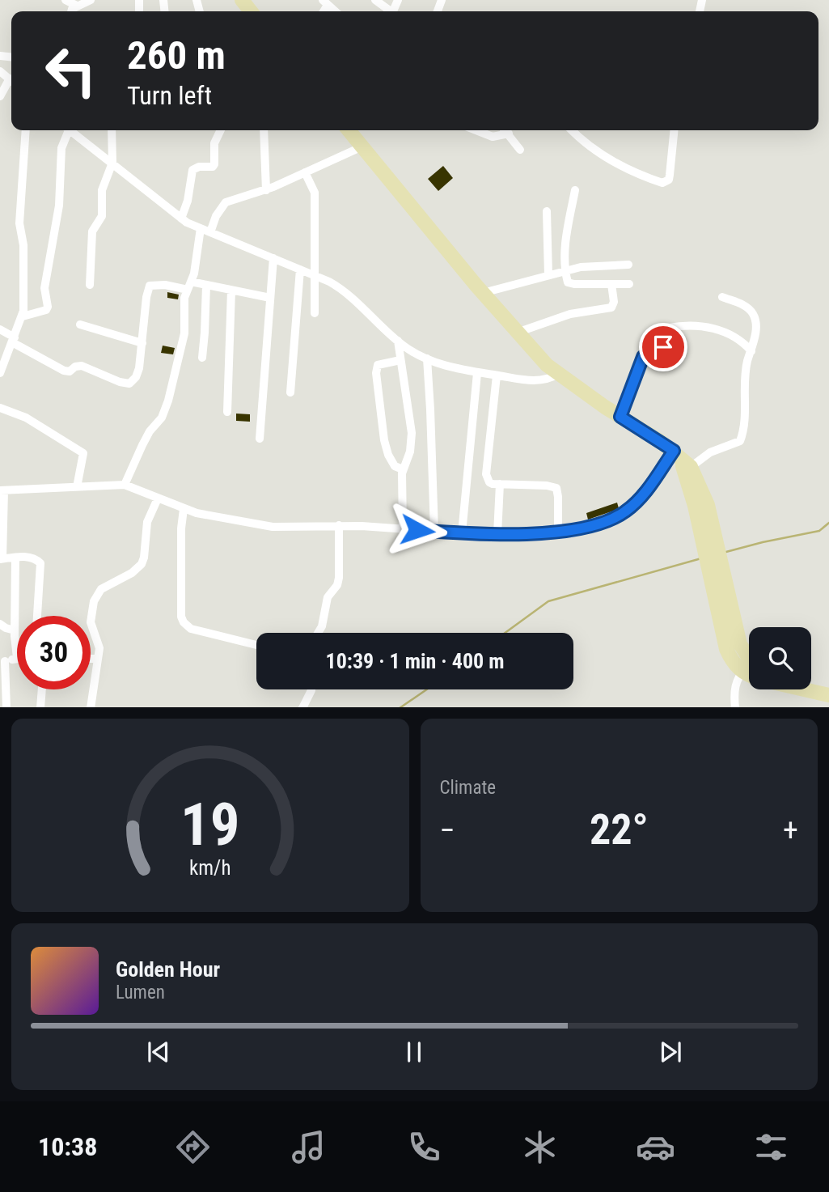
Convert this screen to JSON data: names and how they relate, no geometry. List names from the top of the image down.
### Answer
{
  "page": {
    "turn": ["260 m", "Turn left"],
    "limit": "30",
    "trip": "10:39 · 1 min · 400 m",
    "tile": "Climate",
    "heat": ["−", "22°", "+"],
    "song": ["Golden Hour", "Lumen"],
    "tabs": "10:38",
    "gauge": ["19", "km/h"]
  }
}
